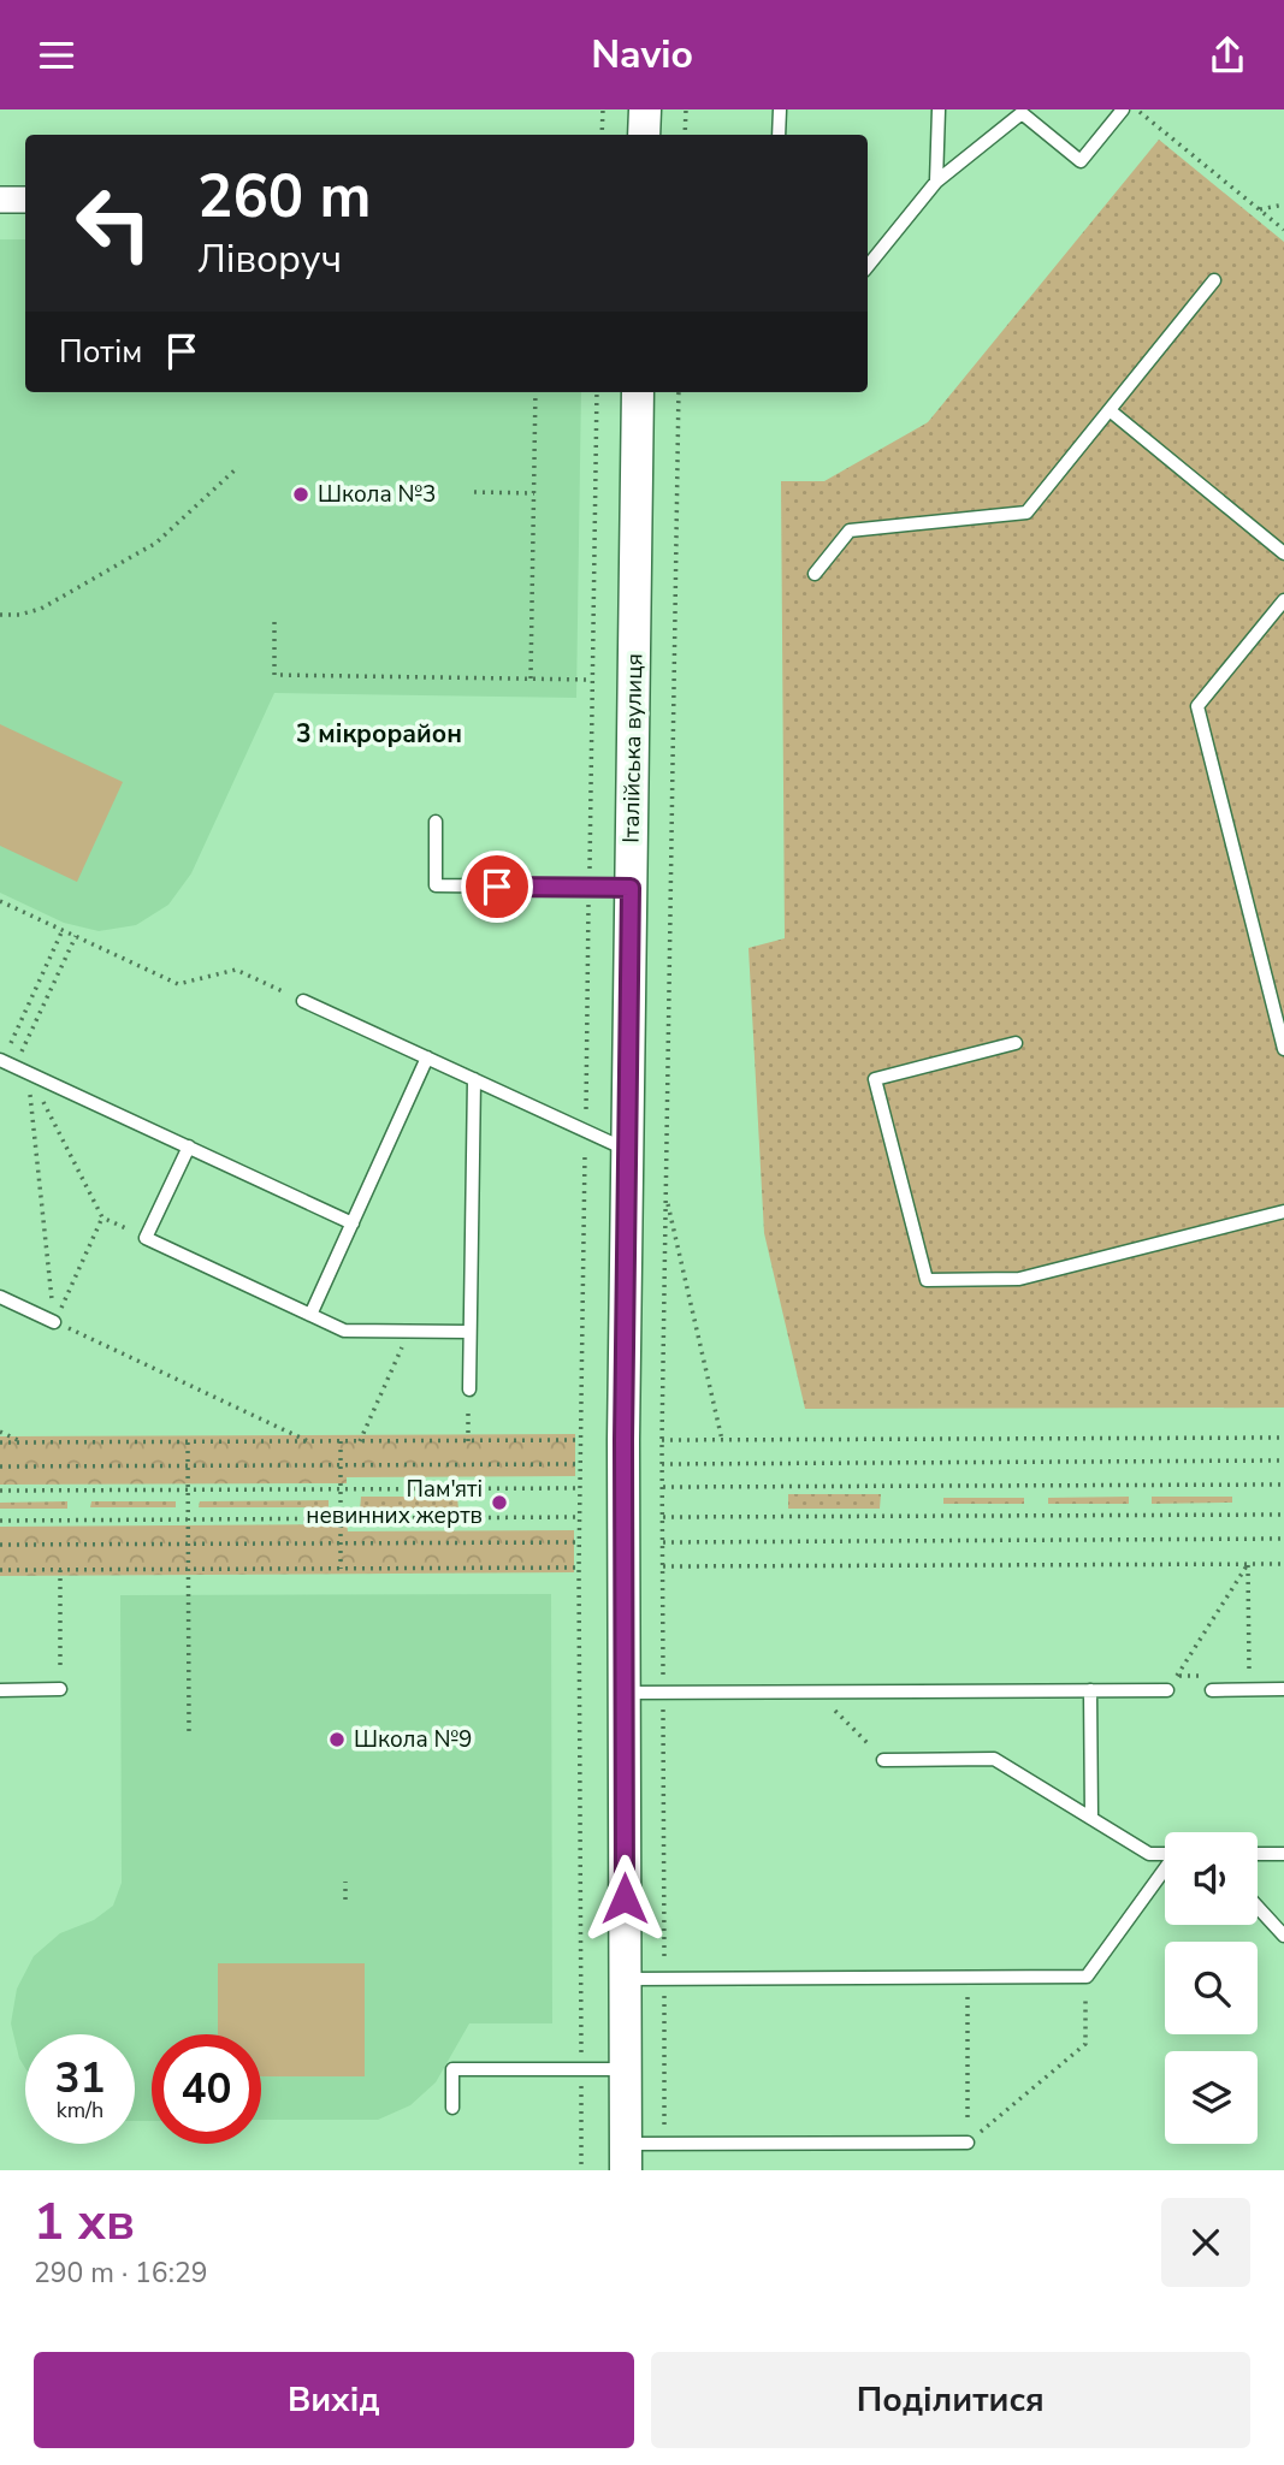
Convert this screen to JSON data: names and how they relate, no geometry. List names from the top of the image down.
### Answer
{
  "streets": {
    "street": ["Італійська вулиця"]
  },
  "districts": ["3 мікрорайон"],
  "places": ["Школа №3", "Пам'яті невинних жертв", "Школа №9"],
  "page": {
    "header": "Navio",
    "turn": ["260 m", "Ліворуч"],
    "then": "Потім",
    "speed": "31 km/h",
    "limit": "40",
    "heading": ["1 хв", "290 m · 16:29"],
    "buttons": ["Вихід", "Поділитися"]
  }
}
